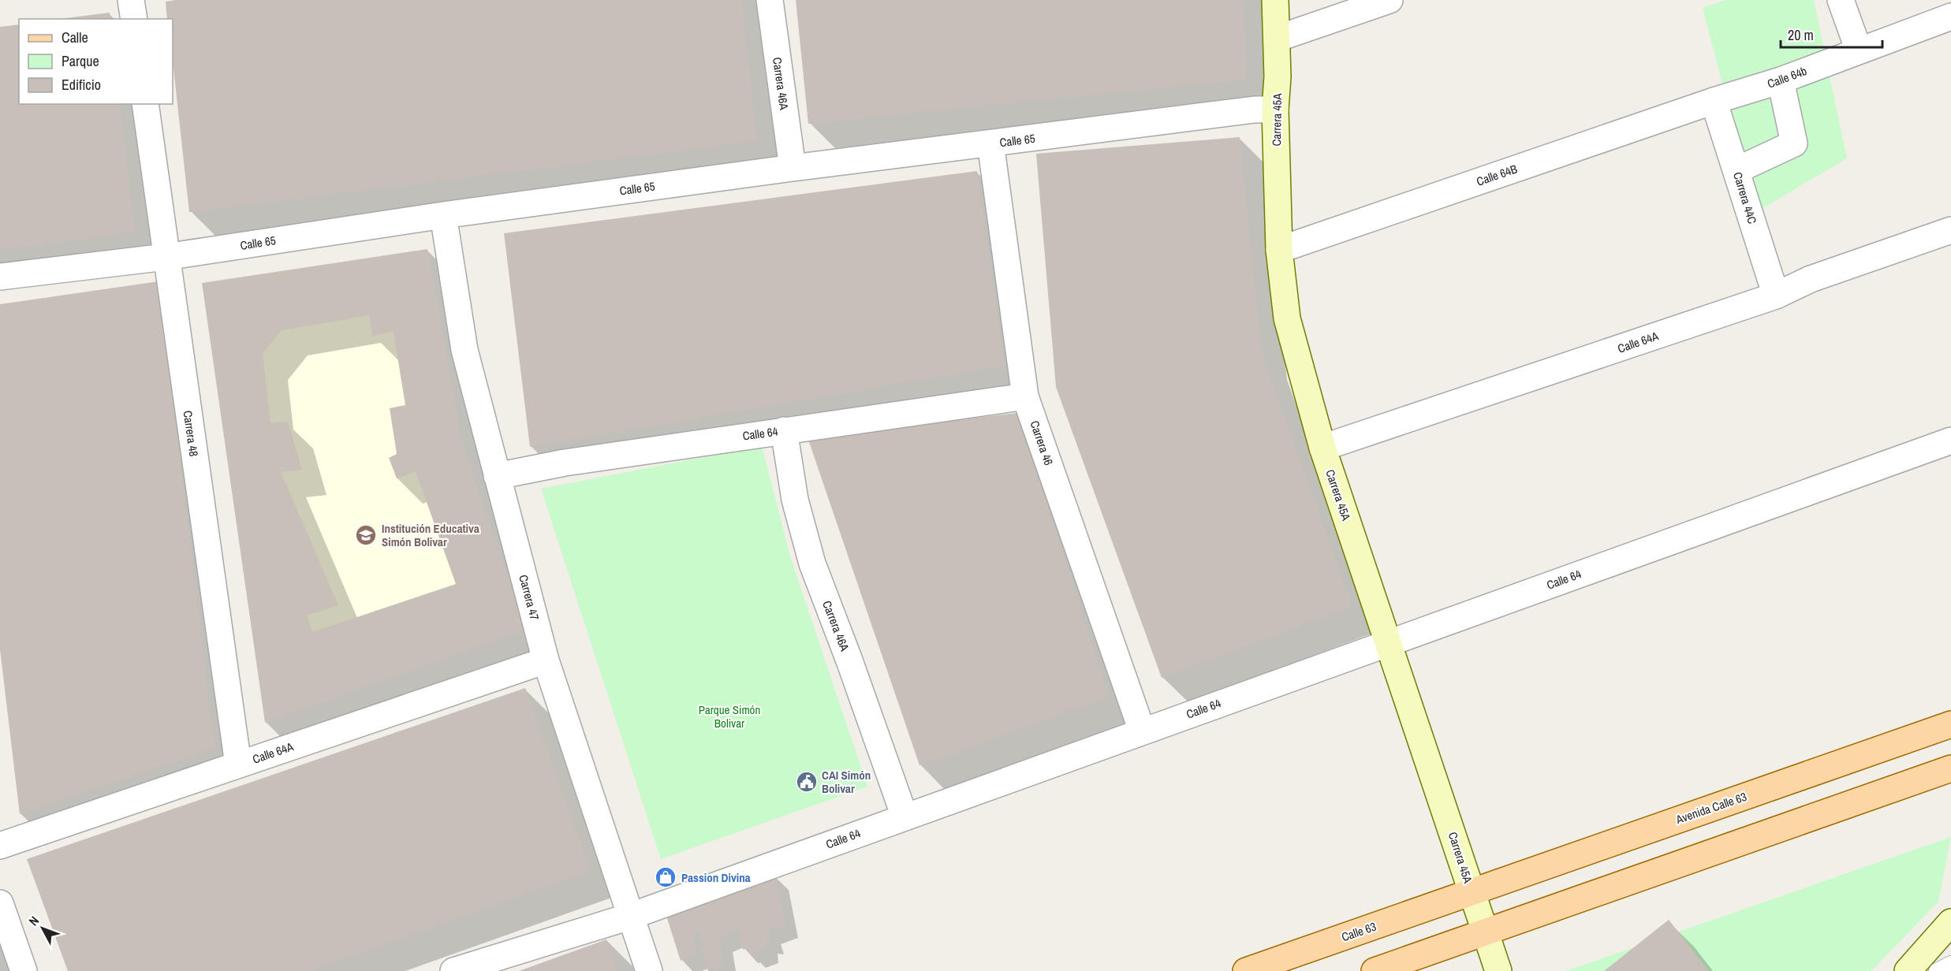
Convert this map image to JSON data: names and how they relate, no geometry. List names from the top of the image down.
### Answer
{
  "streets": {
    "main road": ["Avenida Calle 63", "Calle 63"],
    "street": [
      "Calle 64b",
      "Carrera 46A",
      "Carrera 45A",
      "Calle 65",
      "Calle 64B",
      "Carrera 44C",
      "Calle 64A",
      "Carrera 48",
      "Calle 64",
      "Carrera 46",
      "Carrera 47"
    ]
  },
  "crossings": [
    ["Calle 64b", "Calle 64B"],
    ["Calle 64b", "Carrera 44C"],
    ["Carrera 46A", "Calle 65"],
    ["Carrera 46A", "Calle 64"],
    ["Carrera 45A", "Calle 65"],
    ["Carrera 45A", "Calle 64B"],
    ["Carrera 45A", "Calle 64A"],
    ["Carrera 45A", "Calle 64"],
    ["Carrera 45A", "Avenida Calle 63"],
    ["Carrera 45A", "Calle 63"],
    ["Calle 65", "Carrera 48"],
    ["Calle 65", "Carrera 46"],
    ["Calle 65", "Carrera 47"],
    ["Calle 64B", "Carrera 44C"],
    ["Carrera 44C", "Calle 64A"],
    ["Calle 64A", "Carrera 48"],
    ["Calle 64A", "Carrera 47"],
    ["Calle 64", "Carrera 46"],
    ["Calle 64", "Carrera 47"],
    ["Avenida Calle 63", "Calle 63"]
  ],
  "parks": ["Parque Simón Bolivar"],
  "places": {
    "school or university": ["Institución Educativa Simón Bolivar"],
    "public building": ["CAI Simón Bolivar"],
    "shop": ["Passion Divina"]
  },
  "legend": ["Calle", "Parque", "Edificio"],
  "scale_bar": "20 m",
  "north": "top left"
}
